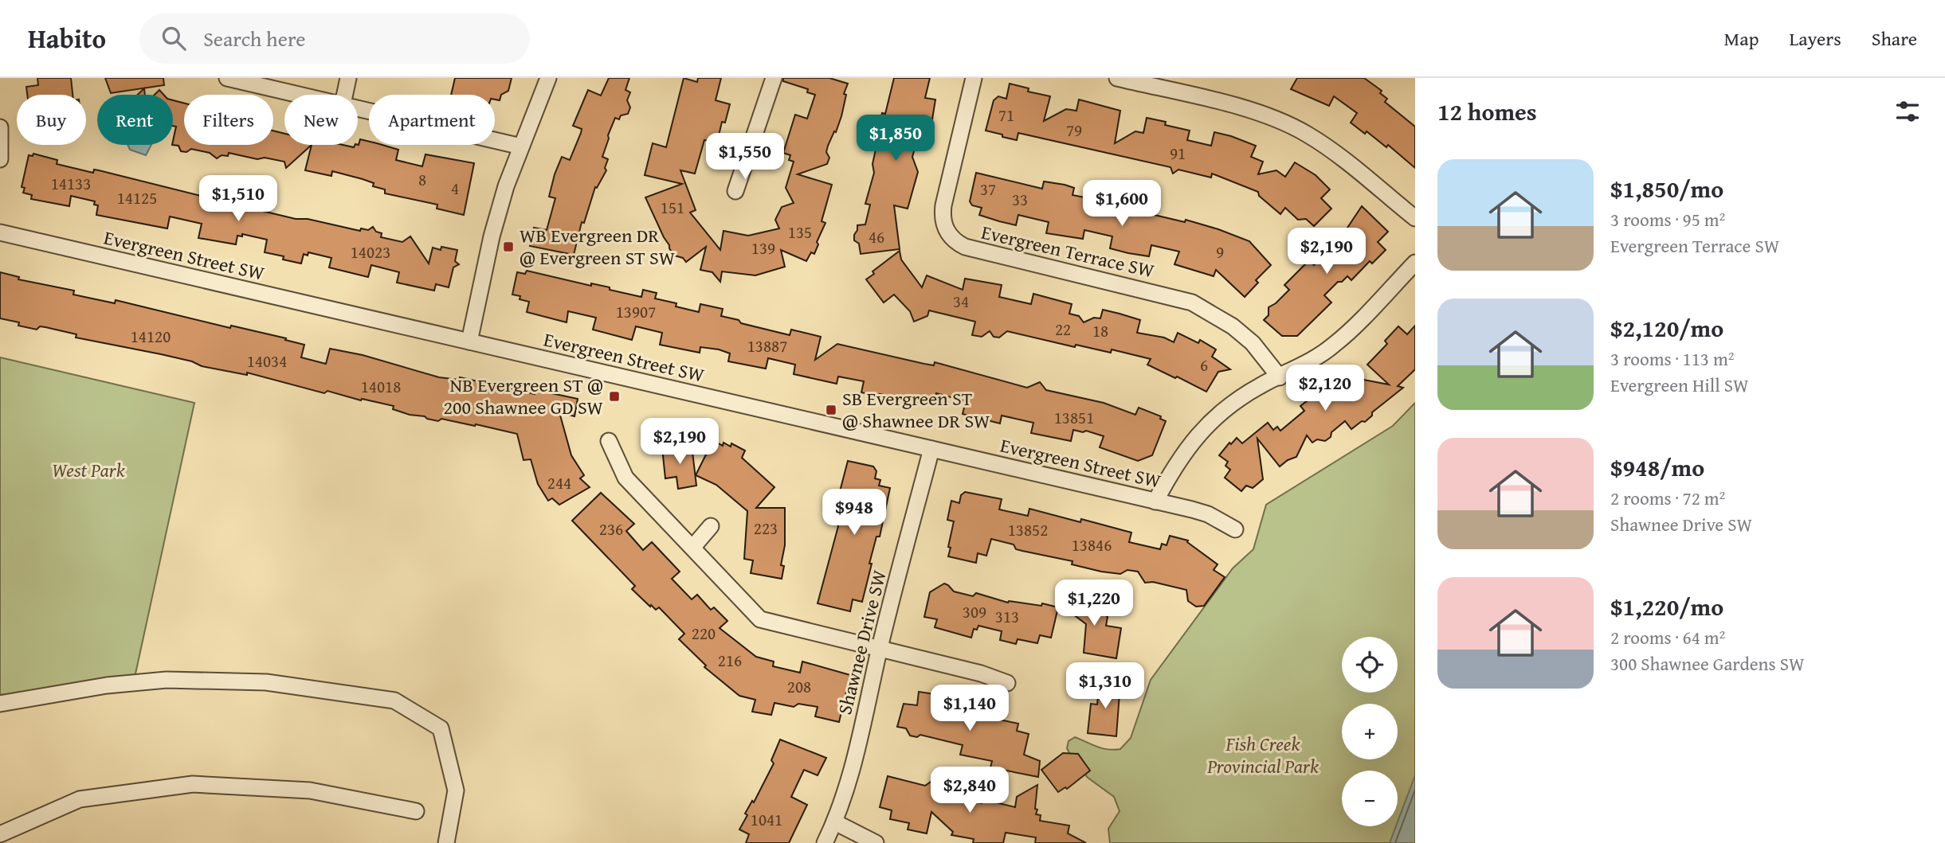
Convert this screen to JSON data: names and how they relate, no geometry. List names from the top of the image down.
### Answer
{
  "streets": {
    "street": ["Evergreen Terrace SW", "Evergreen Street SW", "Shawnee Drive SW"]
  },
  "crossings": [
    ["Evergreen Street SW", "Shawnee Drive SW"]
  ],
  "parks": ["West Park", "Fish Creek Provincial Park"],
  "places": {
    "transit": ["WB Evergreen DR @ Evergreen ST SW", "NB Evergreen ST @ 200 Shawnee GD SW", "SB Evergreen ST @ Shawnee DR SW"]
  },
  "house_numbers": [
    "71",
    "79",
    "91",
    "8",
    "14133",
    "4",
    "37",
    "14125",
    "33",
    "151",
    "135",
    "46",
    "139",
    "14023",
    "9",
    "34",
    "13907",
    "22",
    "18",
    "14120",
    "13887",
    "14034",
    "6",
    "14018",
    "13851",
    "244",
    "223",
    "236",
    "13852",
    "13846",
    "309",
    "313",
    "220",
    "216",
    "208",
    "1041"
  ],
  "page": {
    "header": "Habito",
    "search": "Search here",
    "nav": ["Map", "Layers", "Share"],
    "heading": "12 homes",
    "chip": [
      "Buy",
      "Rent",
      "Filters",
      "New",
      "Apartment"
    ],
    "price": [
      "$1,850",
      "$1,550",
      "$1,510",
      "$1,600",
      "$2,190",
      "$2,120",
      "$2,190",
      "$948",
      "$1,220",
      "$1,310",
      "$1,140",
      "$2,840"
    ],
    "list": [
      {
        "name": "$1,850/mo",
        "note": "3 rooms · 95 m² · Evergreen Terrace SW"
      },
      {
        "name": "$2,120/mo",
        "note": "3 rooms · 113 m² · Evergreen Hill SW"
      },
      {
        "name": "$948/mo",
        "note": "2 rooms · 72 m² · Shawnee Drive SW"
      },
      {
        "name": "$1,220/mo",
        "note": "2 rooms · 64 m² · 300 Shawnee Gardens SW"
      }
    ],
    "map_buttons": ["+", "−"]
  }
}
